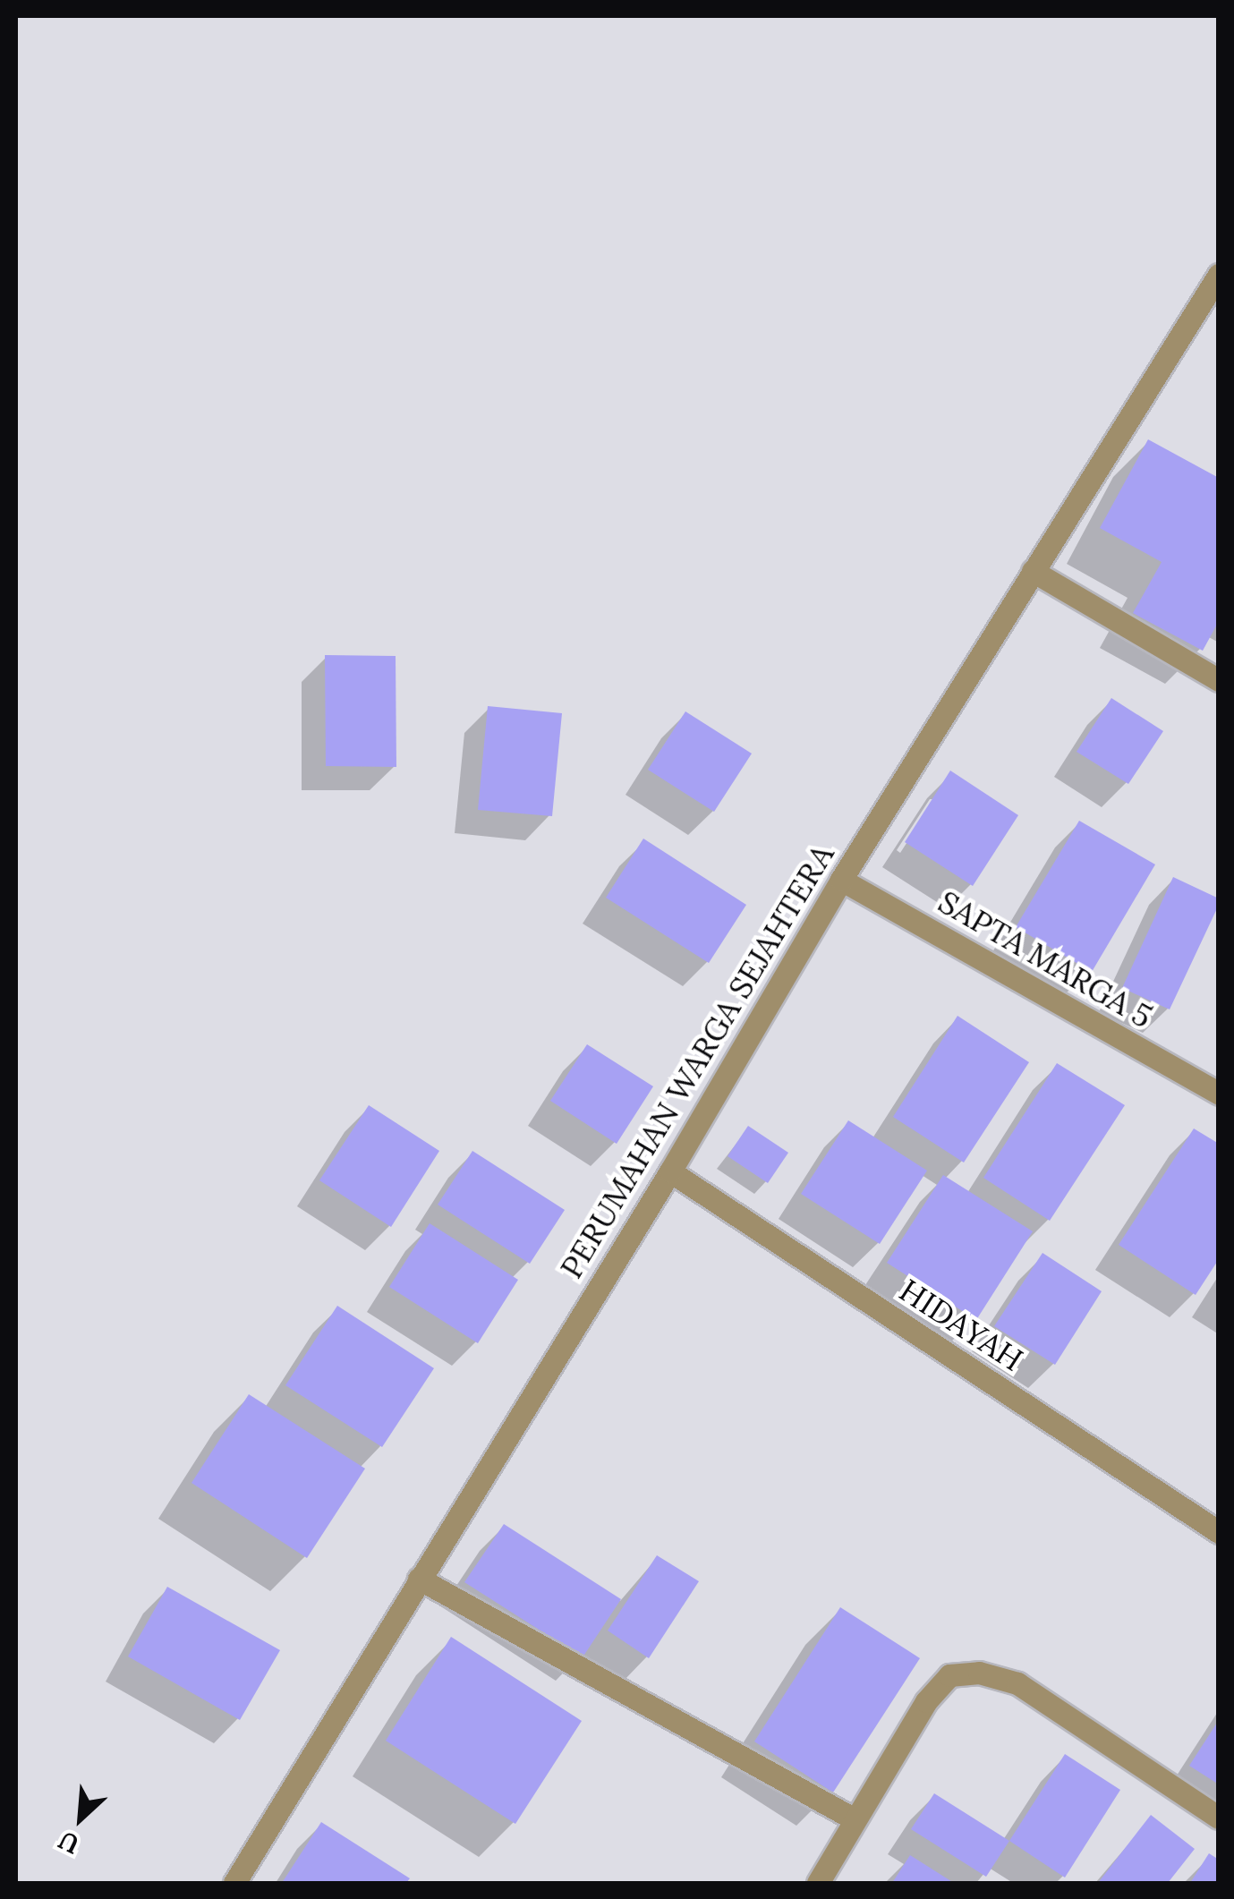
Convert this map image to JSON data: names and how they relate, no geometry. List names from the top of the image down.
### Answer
{
  "streets": {
    "street": ["SAPTA MARGA 5", "PERUMAHAN WARGA SEJAHTERA", "HIDAYAH"]
  },
  "crossings": [
    ["SAPTA MARGA 5", "PERUMAHAN WARGA SEJAHTERA"],
    ["PERUMAHAN WARGA SEJAHTERA", "HIDAYAH"]
  ],
  "north": "bottom left"
}
